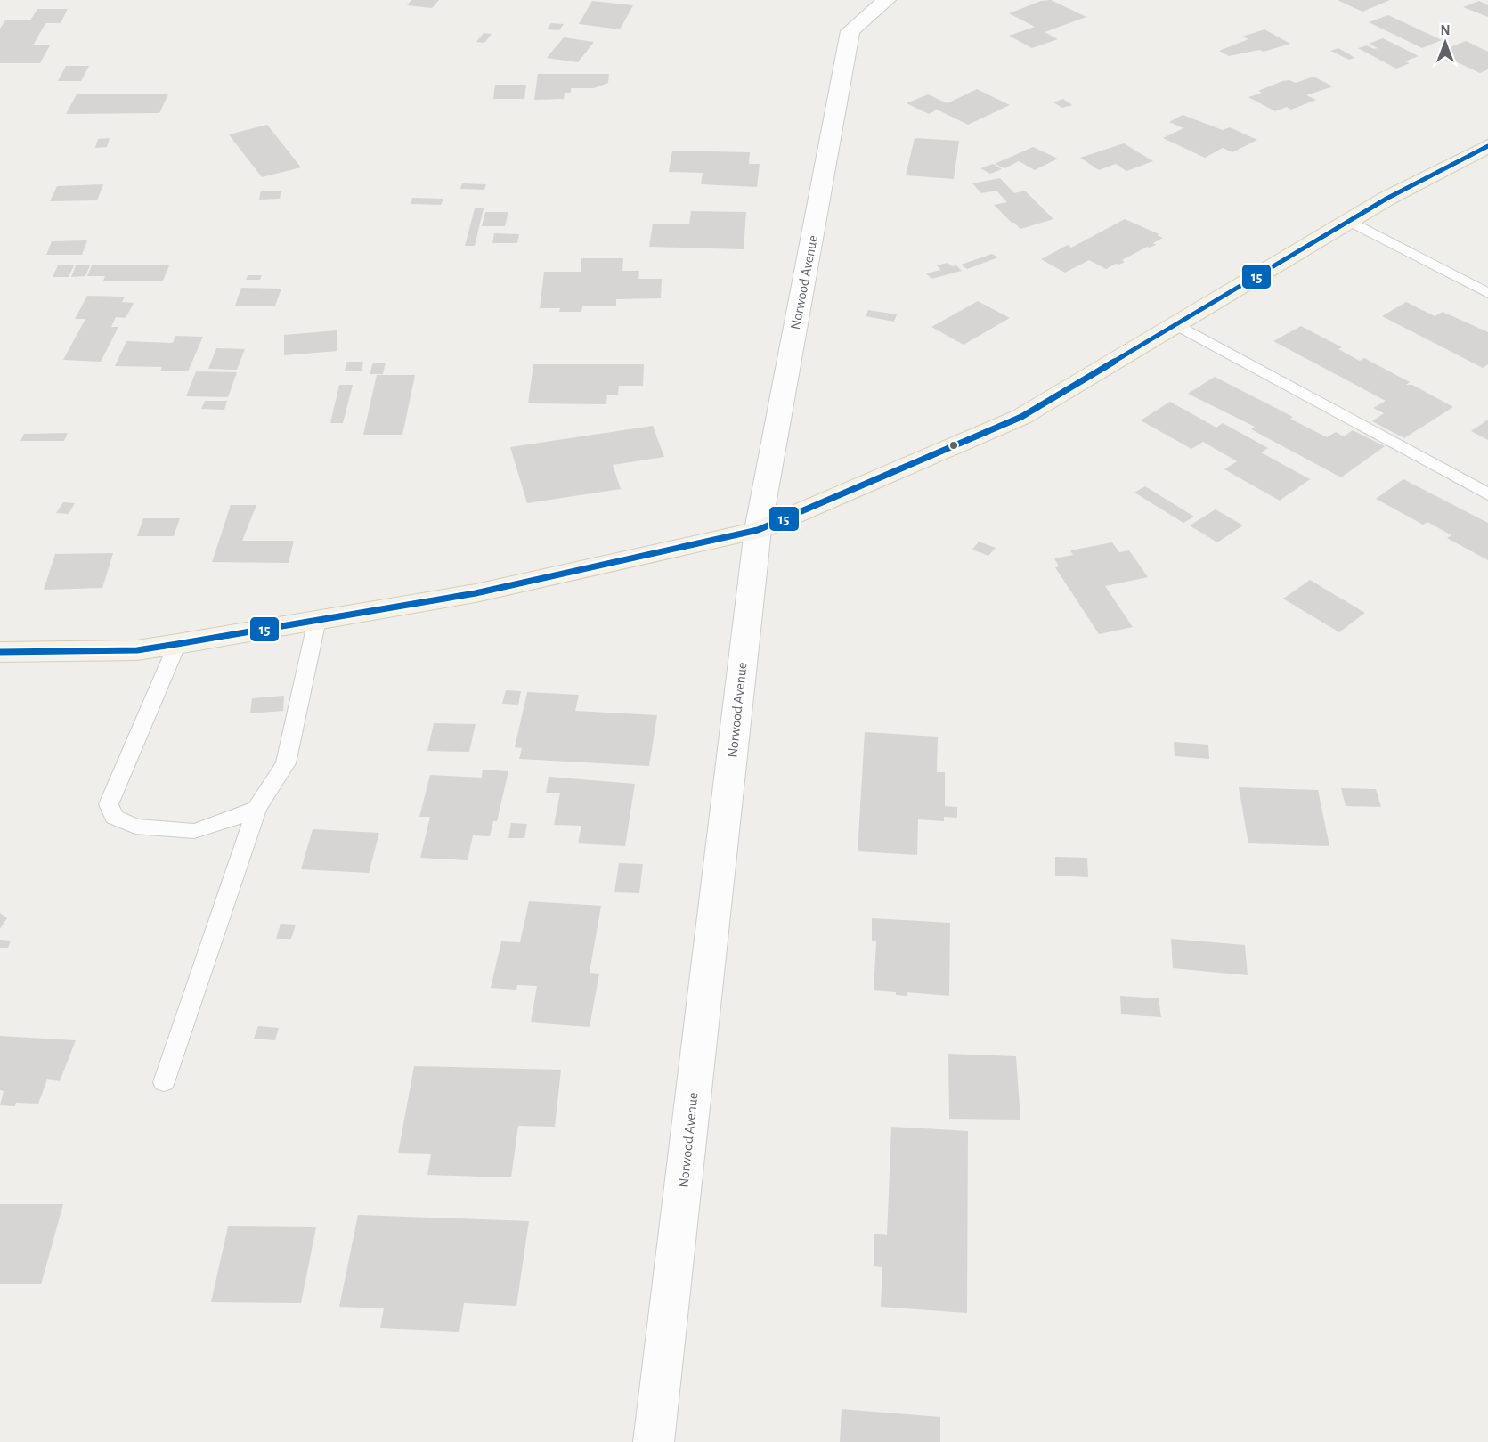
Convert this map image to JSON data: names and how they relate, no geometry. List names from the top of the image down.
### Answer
{
  "streets": {
    "street": ["Norwood Avenue"]
  },
  "lines": ["transit line 15"],
  "north": "top"
}
